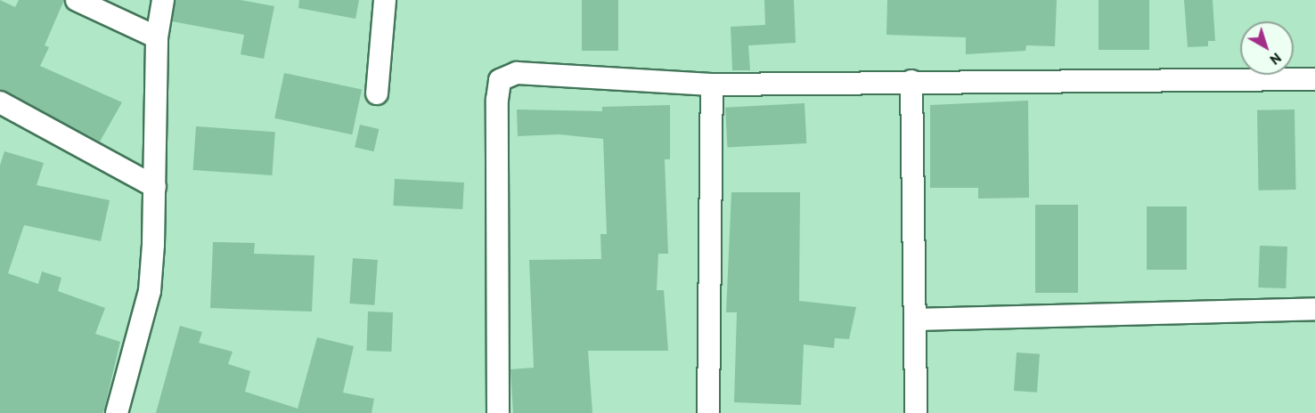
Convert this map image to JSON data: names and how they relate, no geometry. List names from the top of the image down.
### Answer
{
  "north": "bottom right"
}
